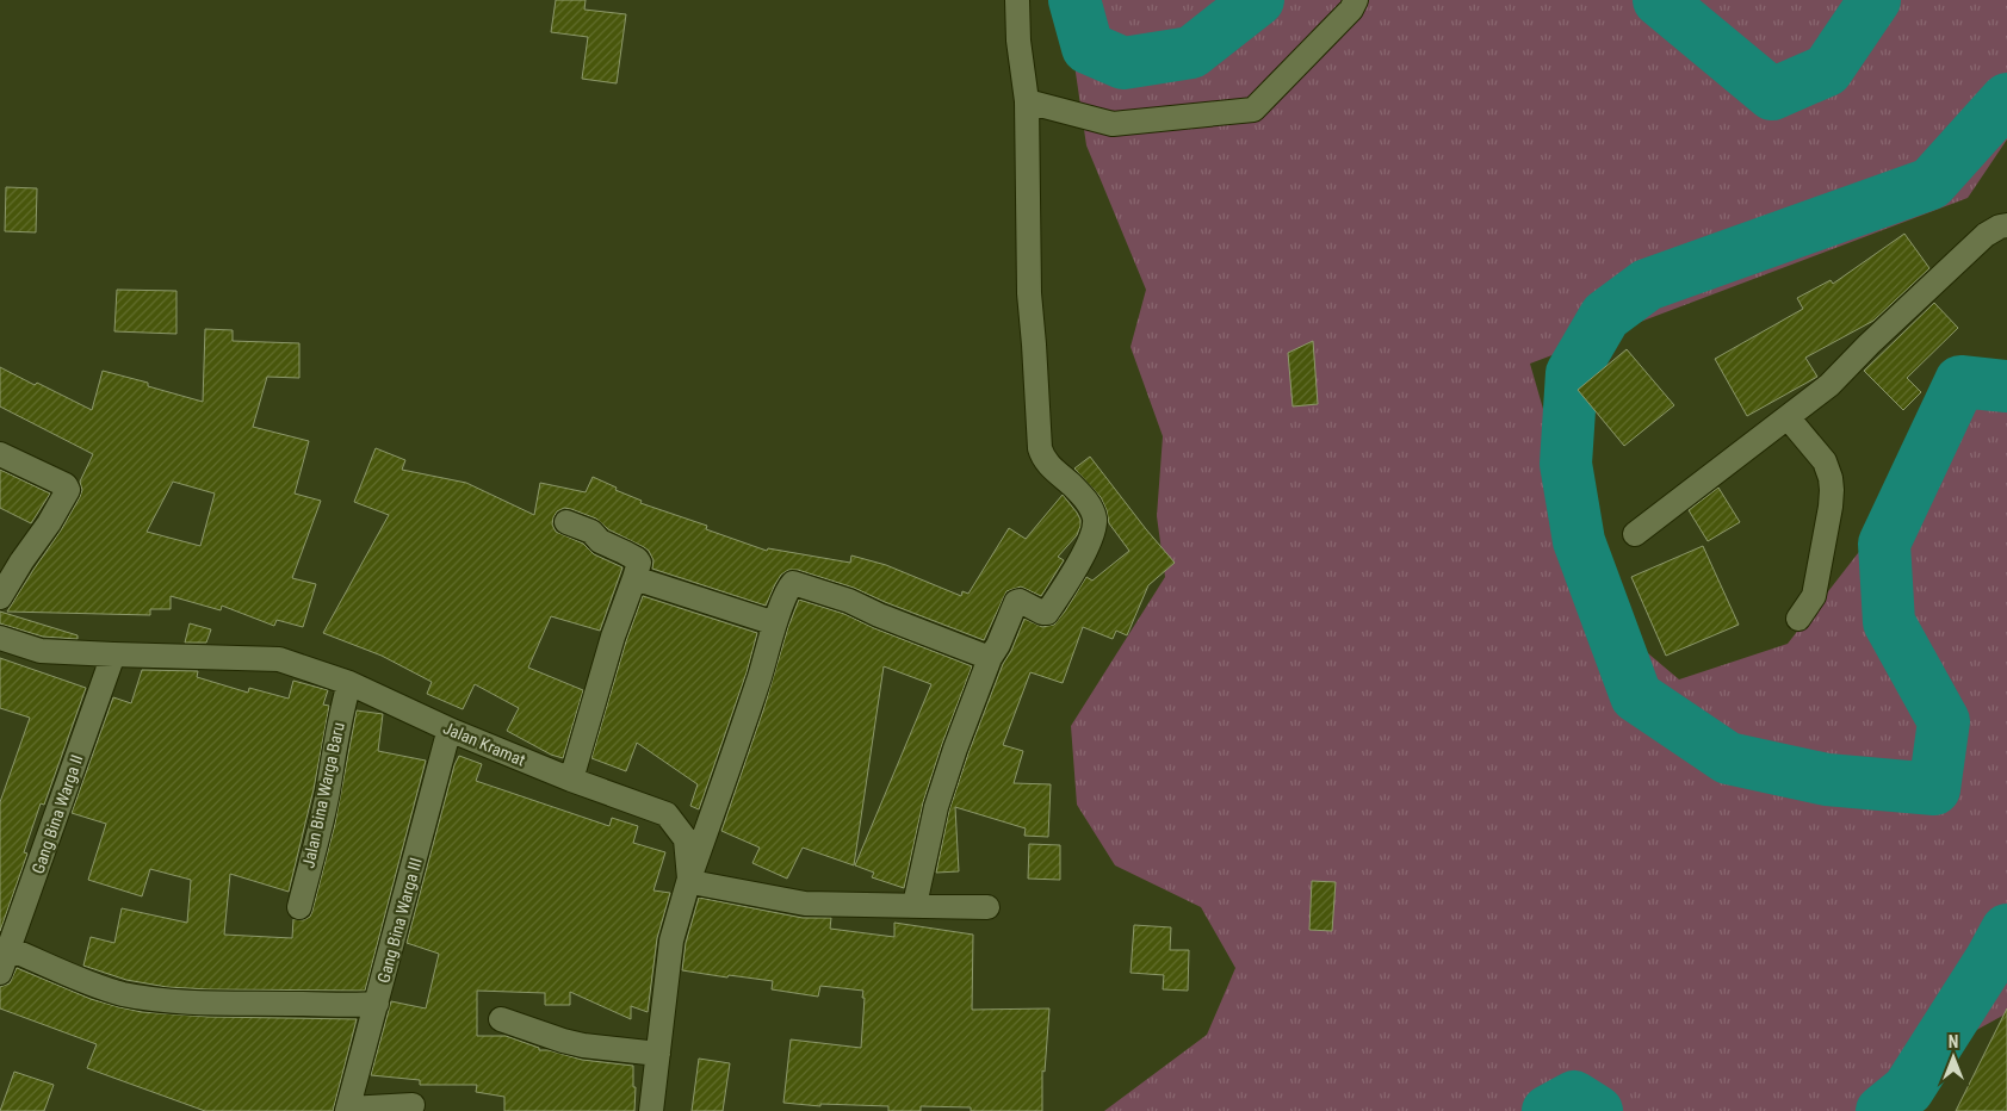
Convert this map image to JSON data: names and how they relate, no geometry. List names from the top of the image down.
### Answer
{
  "streets": {
    "street": [
      "Jalan Kramat",
      "Jalan Bina Warga Baru",
      "Gang Bina Warga II",
      "Gang Bina Warga III"
    ]
  },
  "crossings": [
    ["Jalan Kramat", "Jalan Bina Warga Baru"],
    ["Jalan Kramat", "Gang Bina Warga II"],
    ["Jalan Kramat", "Gang Bina Warga III"]
  ],
  "north": "top"
}
